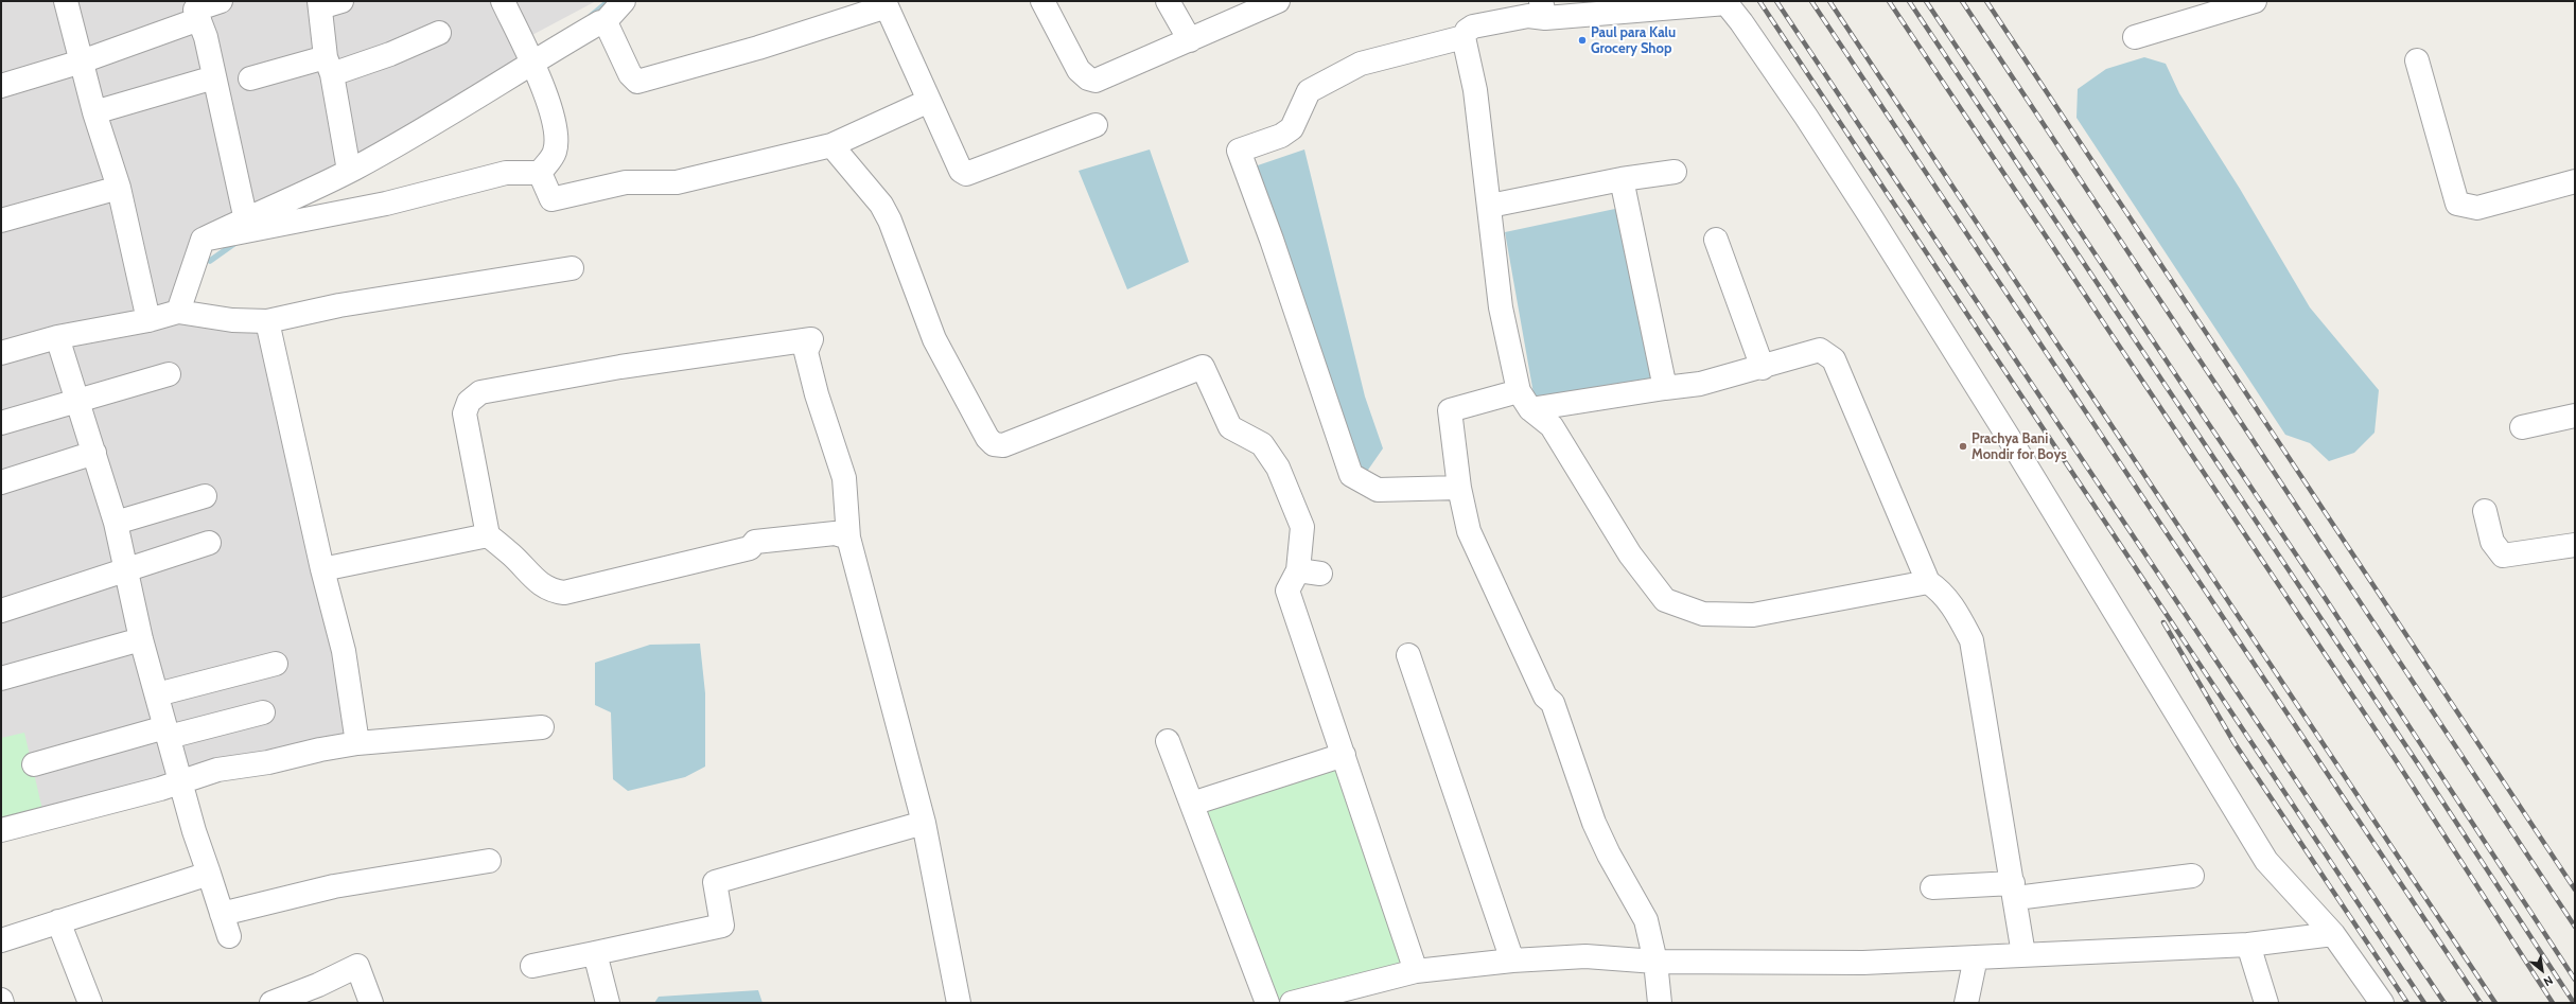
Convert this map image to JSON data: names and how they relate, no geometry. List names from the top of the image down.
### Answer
{
  "places": ["Paul para Kalu Grocery Shop", "Prachya Bani Mondir for Boys"],
  "north": "bottom right"
}
